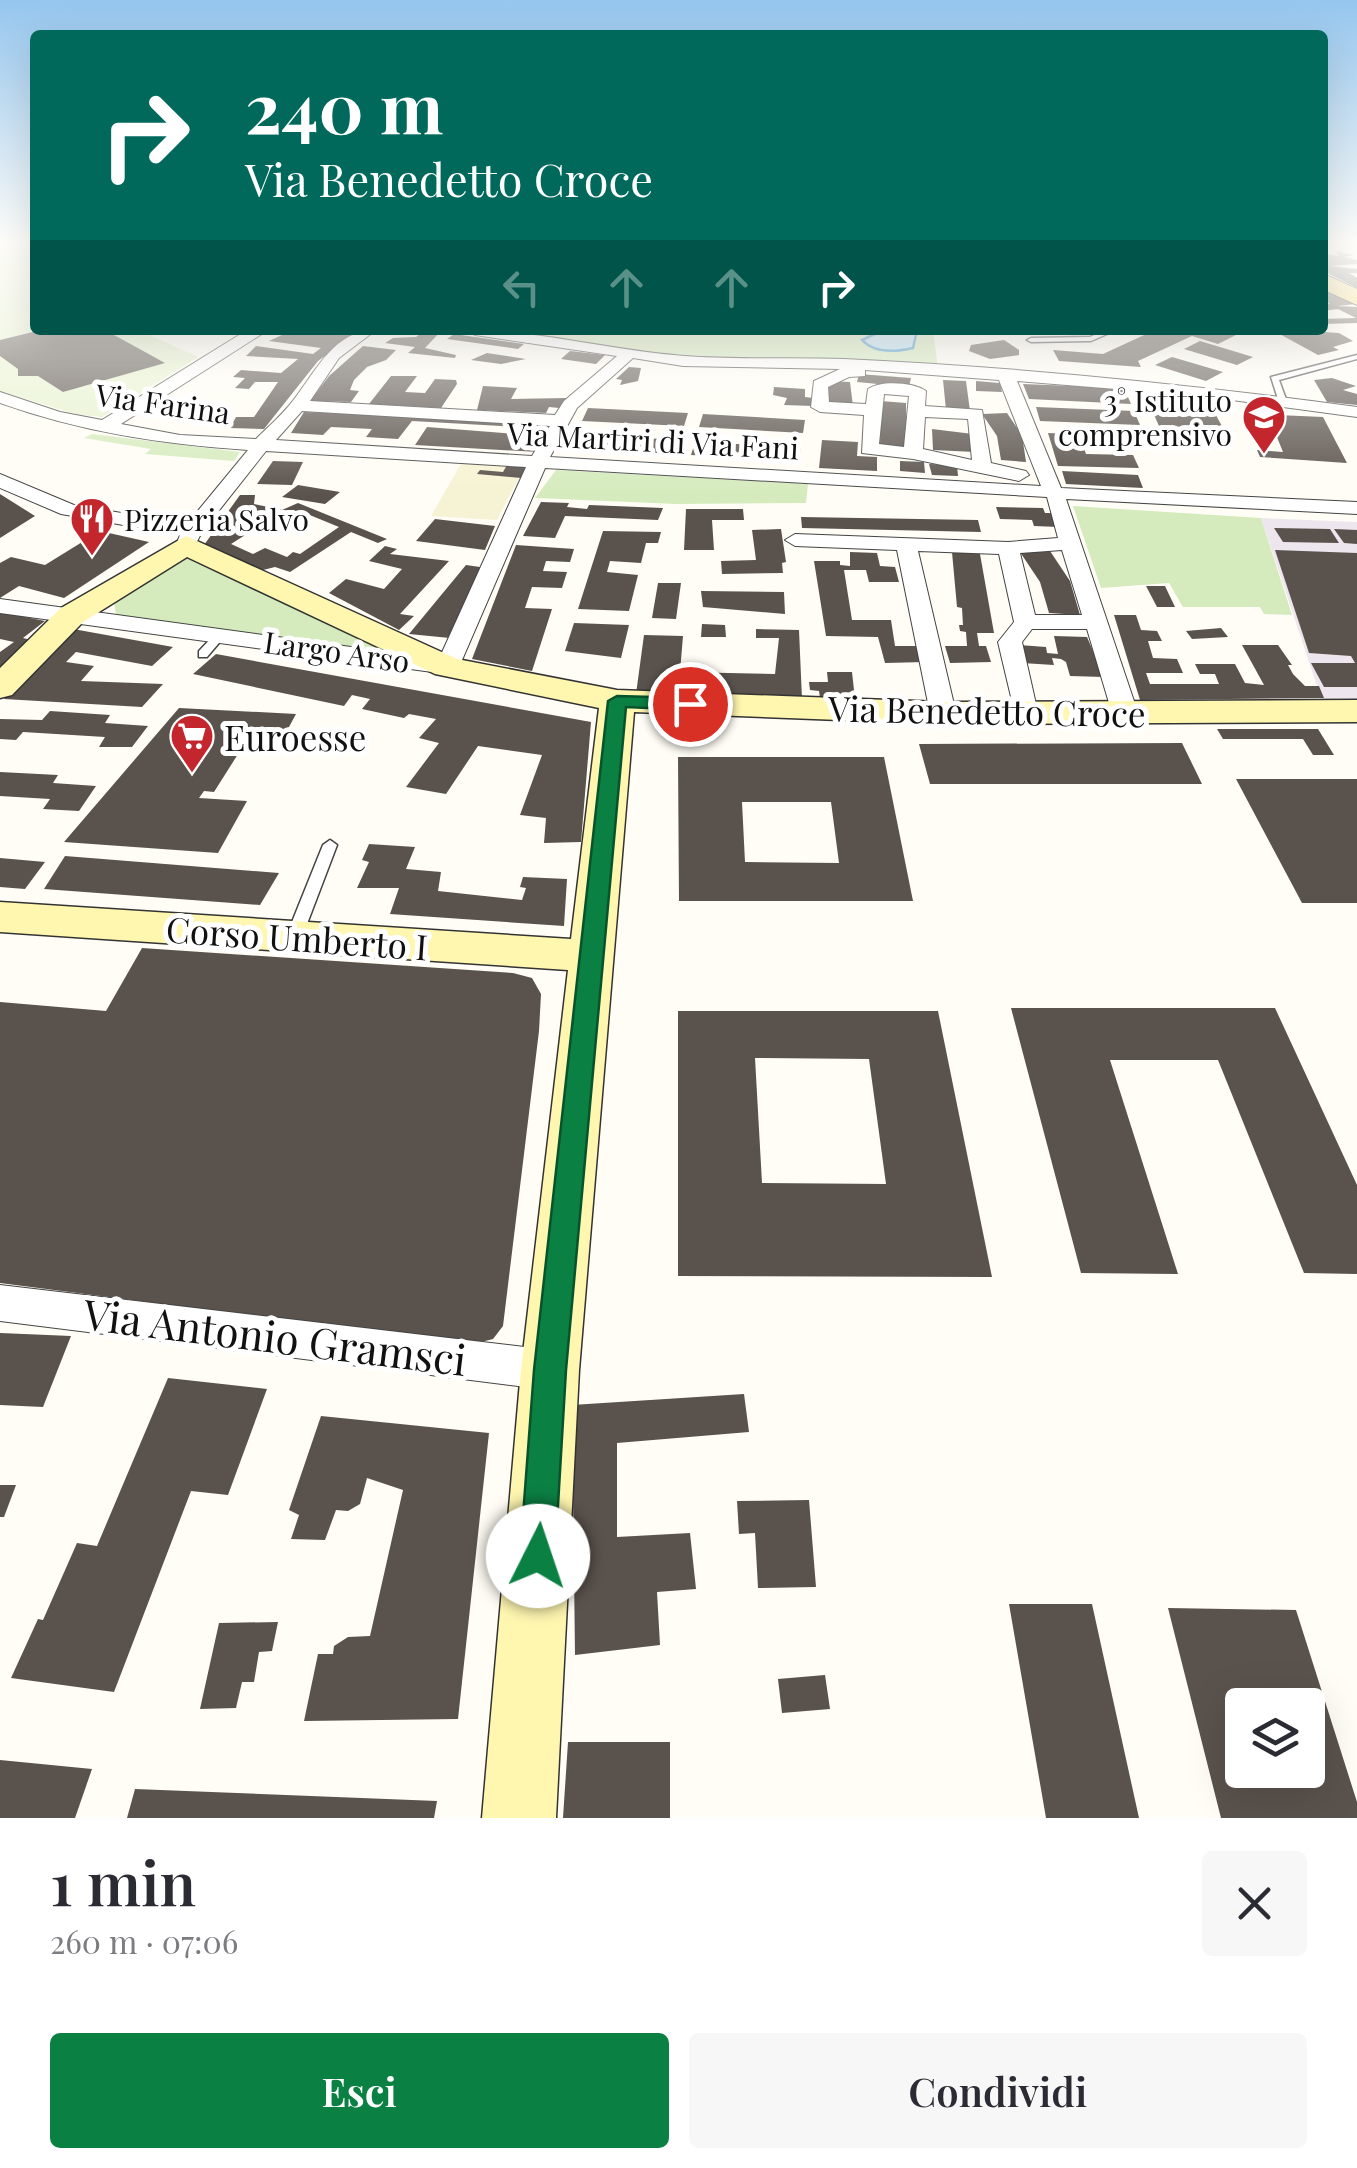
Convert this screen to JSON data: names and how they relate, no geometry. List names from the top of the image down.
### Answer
{
  "streets": {
    "main road": ["Largo Arso", "Via Benedetto Croce", "Corso Umberto I"],
    "street": ["Via Farina", "Via Martiri di Via Fani", "Via Antonio Gramsci"]
  },
  "crossings": [
    ["Via Farina", "Via Martiri di Via Fani"],
    ["Largo Arso", "Via Benedetto Croce"]
  ],
  "places": {
    "school or university": ["3° Istituto comprensivo"],
    "restaurant": ["Pizzeria Salvo"],
    "supermarket": ["Euroesse"]
  },
  "page": {
    "turn": ["240 m", "Via Benedetto Croce"],
    "heading": ["1 min", "260 m · 07:06"],
    "buttons": ["Esci", "Condividi"]
  }
}
